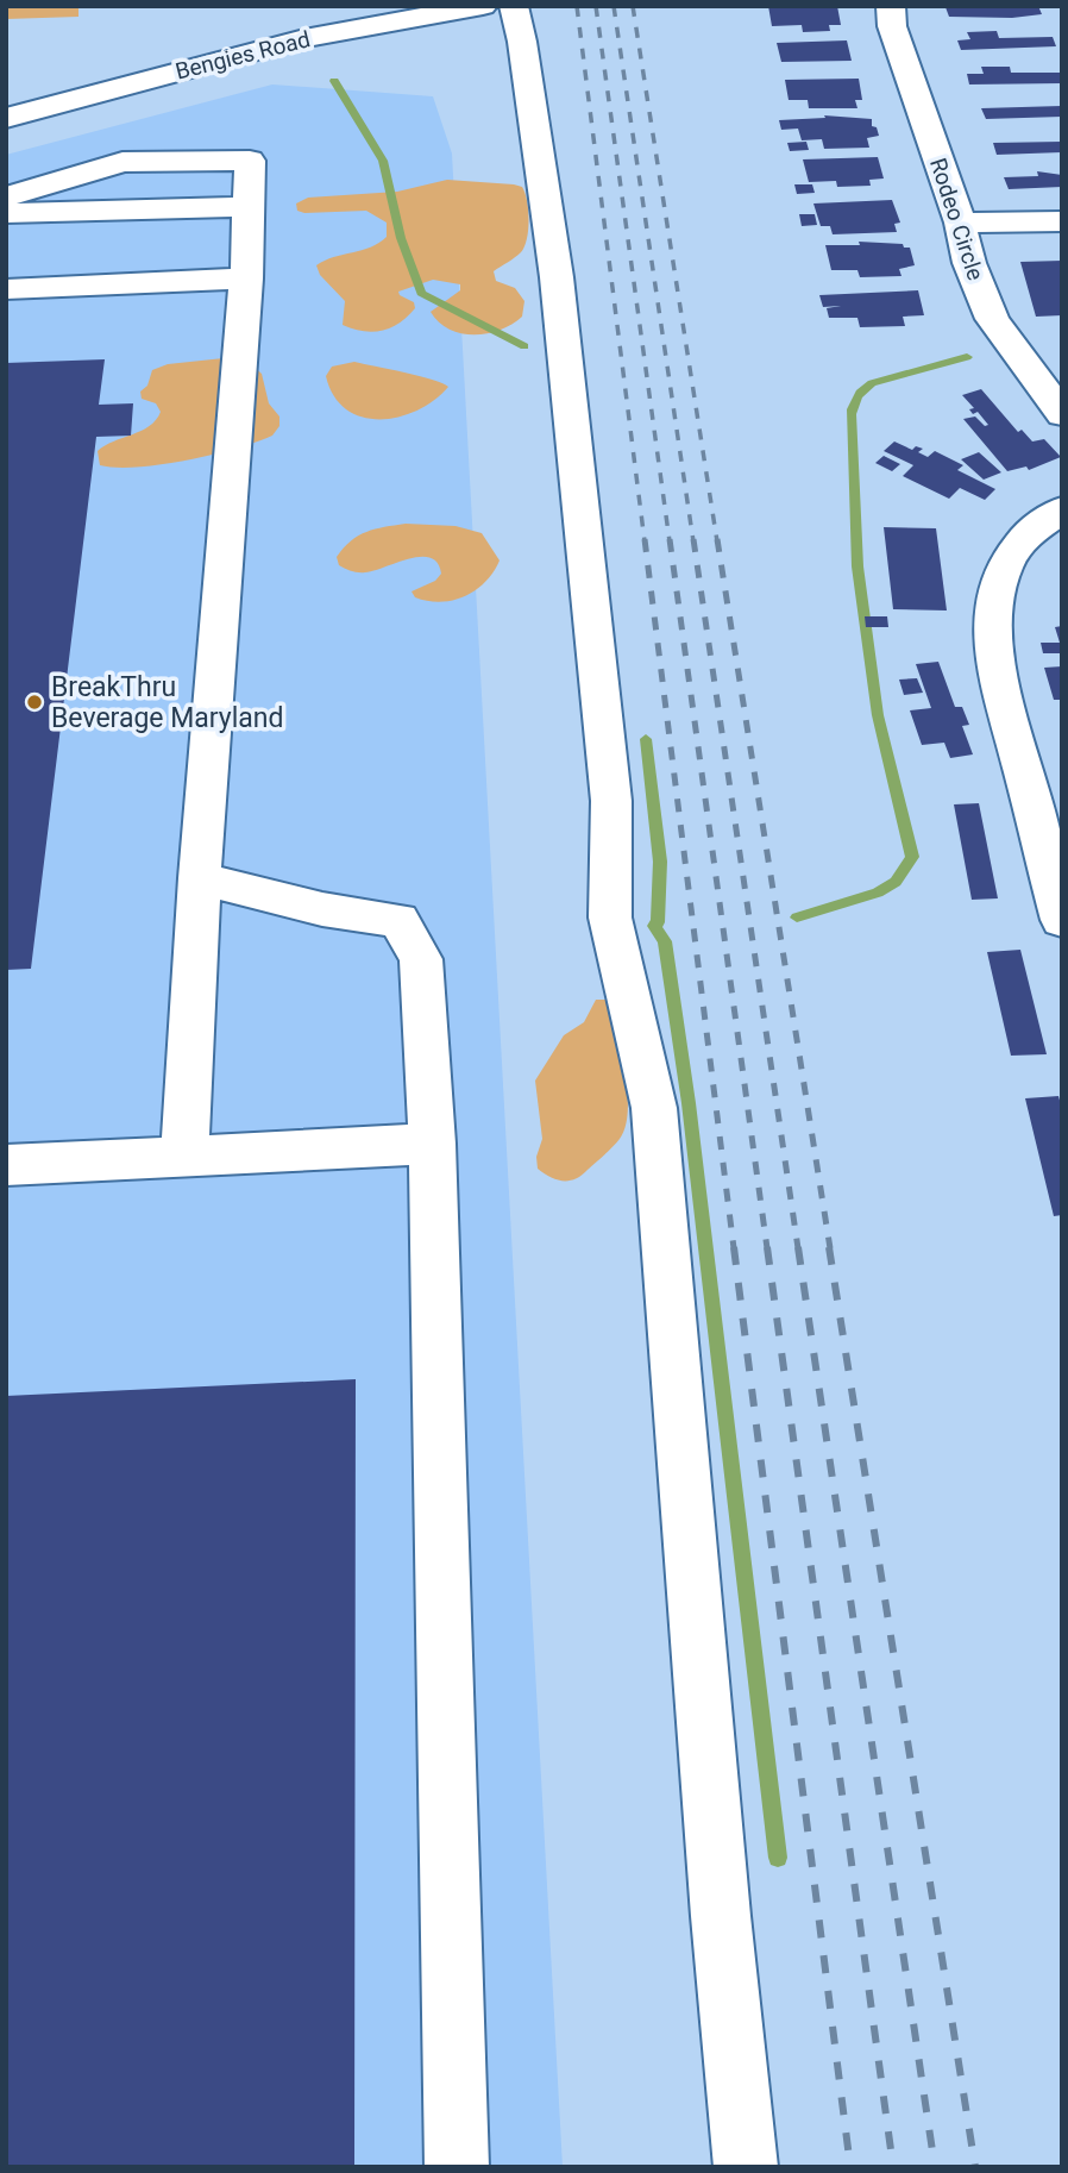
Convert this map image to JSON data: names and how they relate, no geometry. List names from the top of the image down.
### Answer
{
  "streets": {
    "street": ["Bengies Road", "Rodeo Circle"]
  },
  "places": ["BreakThru Beverage Maryland"]
}
